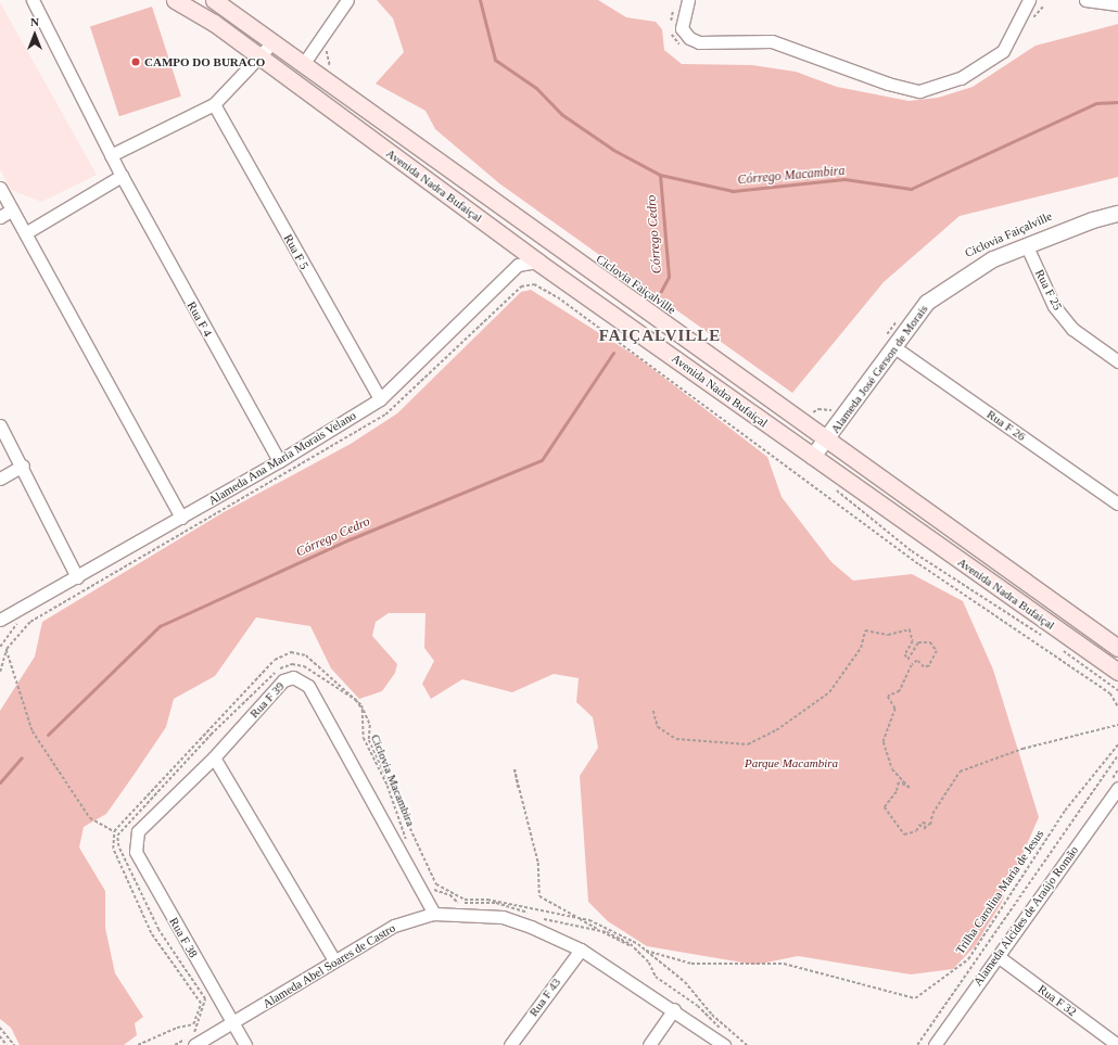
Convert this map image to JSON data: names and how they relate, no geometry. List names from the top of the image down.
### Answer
{
  "streets": {
    "main road": ["Avenida Nadra Bufaiçal"],
    "street": [
      "Rua F 5",
      "Rua F 25",
      "Rua F 4",
      "Alameda José Gerson de Morais",
      "Rua F 26",
      "Alameda Ana Maria Morais Velano",
      "Rua F 39",
      "Alameda Alcides de Araújo Romão",
      "Rua F 38",
      "Alameda Abel Soares de Castro",
      "Rua F 43",
      "Rua F 32"
    ],
    "path": ["Ciclovia Macambira", "Trilha Carolina Maria de Jesus"]
  },
  "crossings": [
    ["Avenida Nadra Bufaiçal", "Alameda José Gerson de Morais"],
    ["Avenida Nadra Bufaiçal", "Alameda Ana Maria Morais Velano"],
    ["Rua F 5", "Alameda Ana Maria Morais Velano"],
    ["Rua F 25", "Alameda José Gerson de Morais"],
    ["Rua F 4", "Alameda Ana Maria Morais Velano"],
    ["Alameda José Gerson de Morais", "Rua F 26"],
    ["Rua F 39", "Rua F 38"],
    ["Rua F 39", "Alameda Abel Soares de Castro"],
    ["Alameda Alcides de Araújo Romão", "Rua F 32"],
    ["Rua F 38", "Alameda Abel Soares de Castro"],
    ["Alameda Abel Soares de Castro", "Rua F 43"]
  ],
  "districts": ["FAIÇALVILLE"],
  "water": ["Córrego Macambira", "Córrego Cedro"],
  "parks": ["Parque Macambira"],
  "places": ["CAMPO DO BURACO"],
  "north": "top"
}
